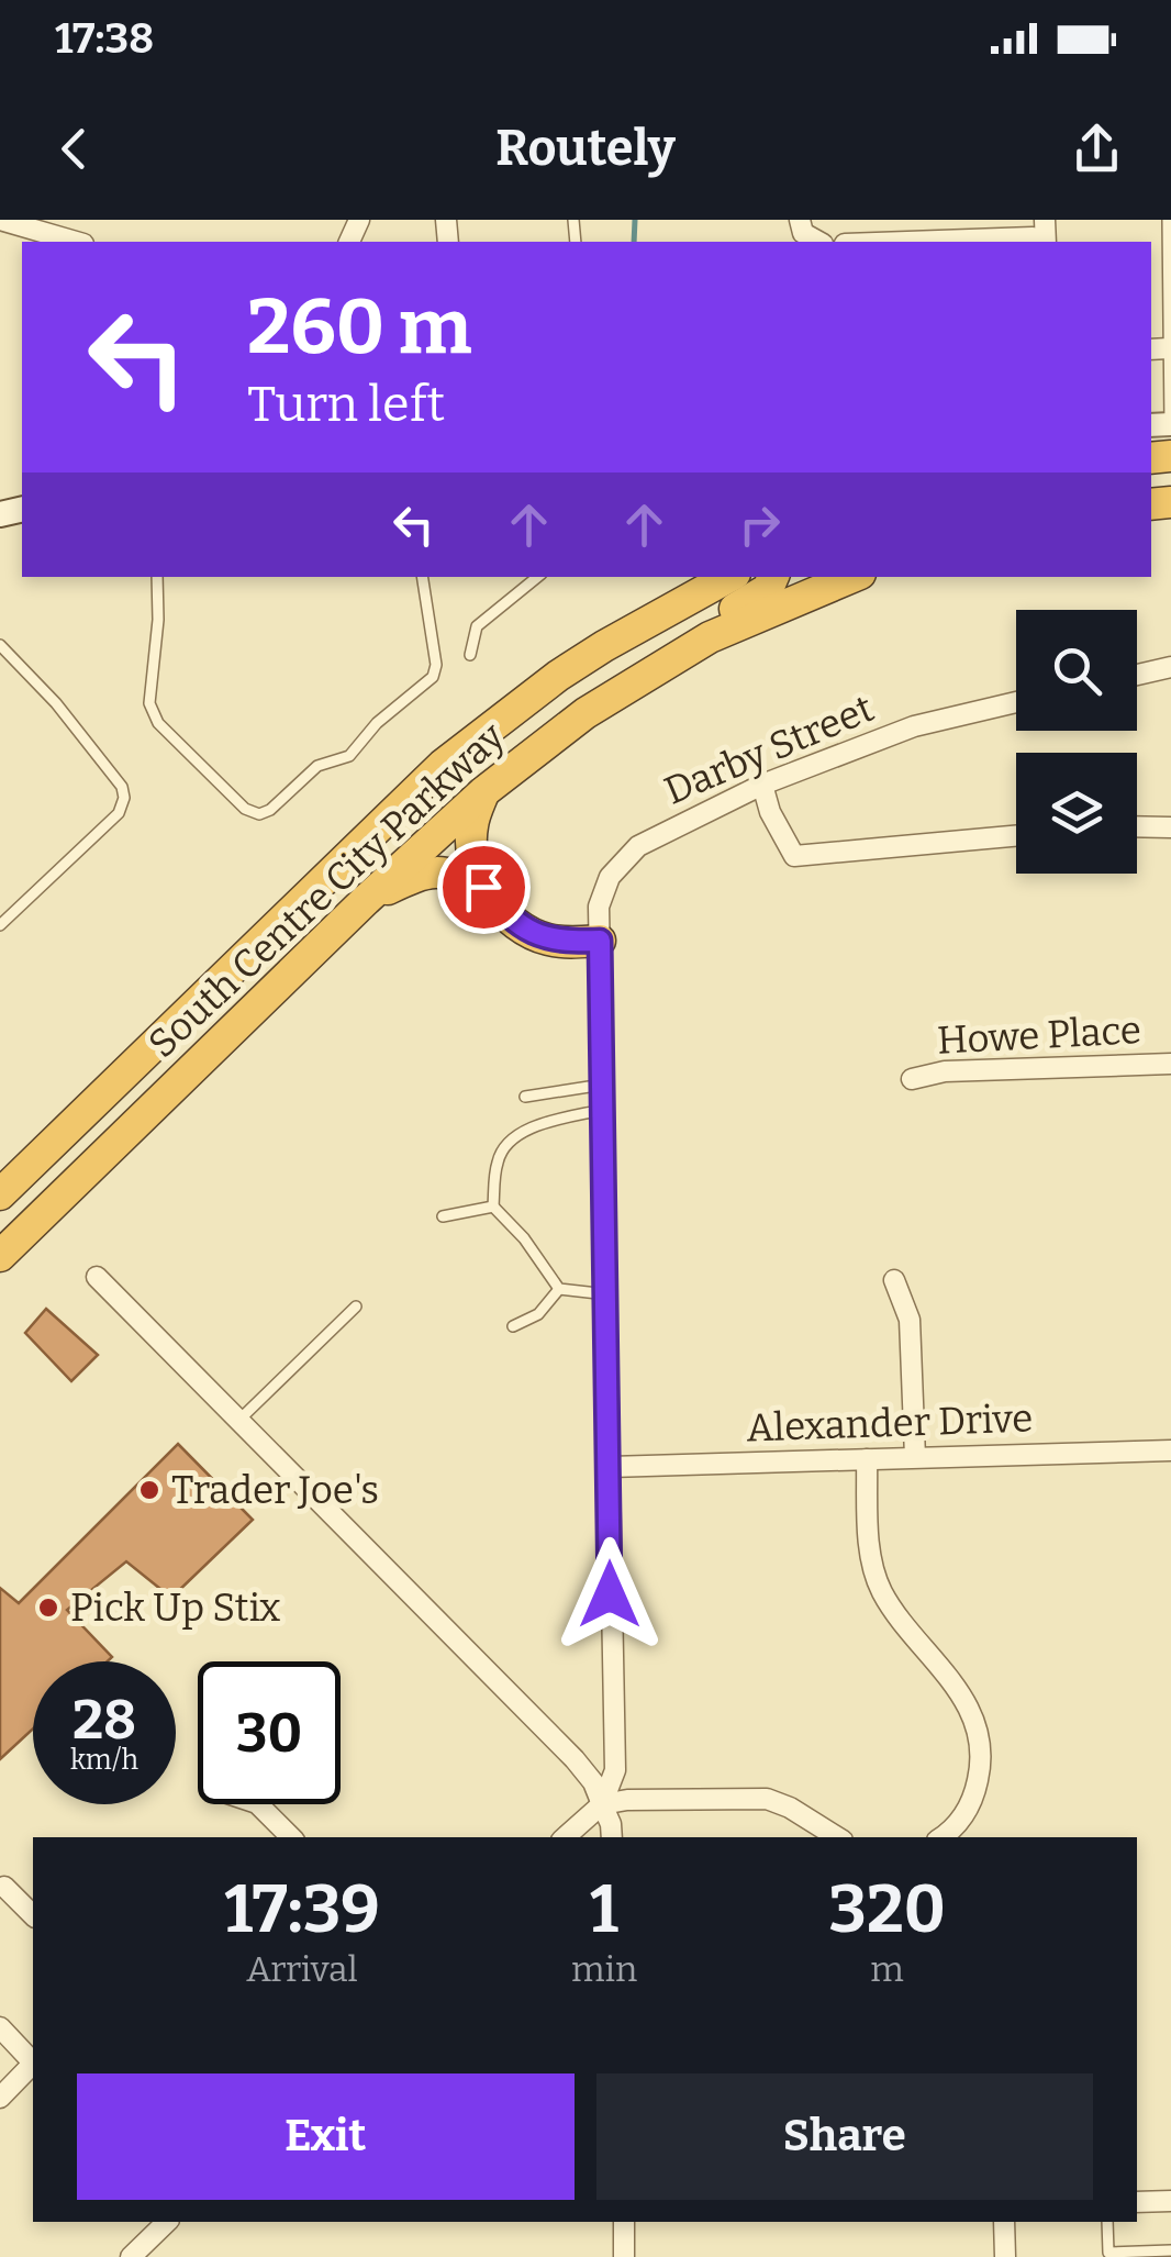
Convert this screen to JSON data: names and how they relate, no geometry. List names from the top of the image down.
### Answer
{
  "streets": {
    "highway": ["South Centre City Parkway"],
    "street": ["Darby Street", "Howe Place", "Alexander Drive"]
  },
  "crossings": [
    ["Darby Street", "Alexander Drive"]
  ],
  "places": ["Trader Joe's", "Pick Up Stix"],
  "page": {
    "status": "17:38",
    "header": "Routely",
    "turn": ["260 m", "Turn left"],
    "speed": "28 km/h",
    "limit": "30",
    "eta": [
      "17:39",
      "Arrival",
      "1",
      "min",
      "320",
      "m"
    ],
    "buttons": ["Exit", "Share"]
  }
}
